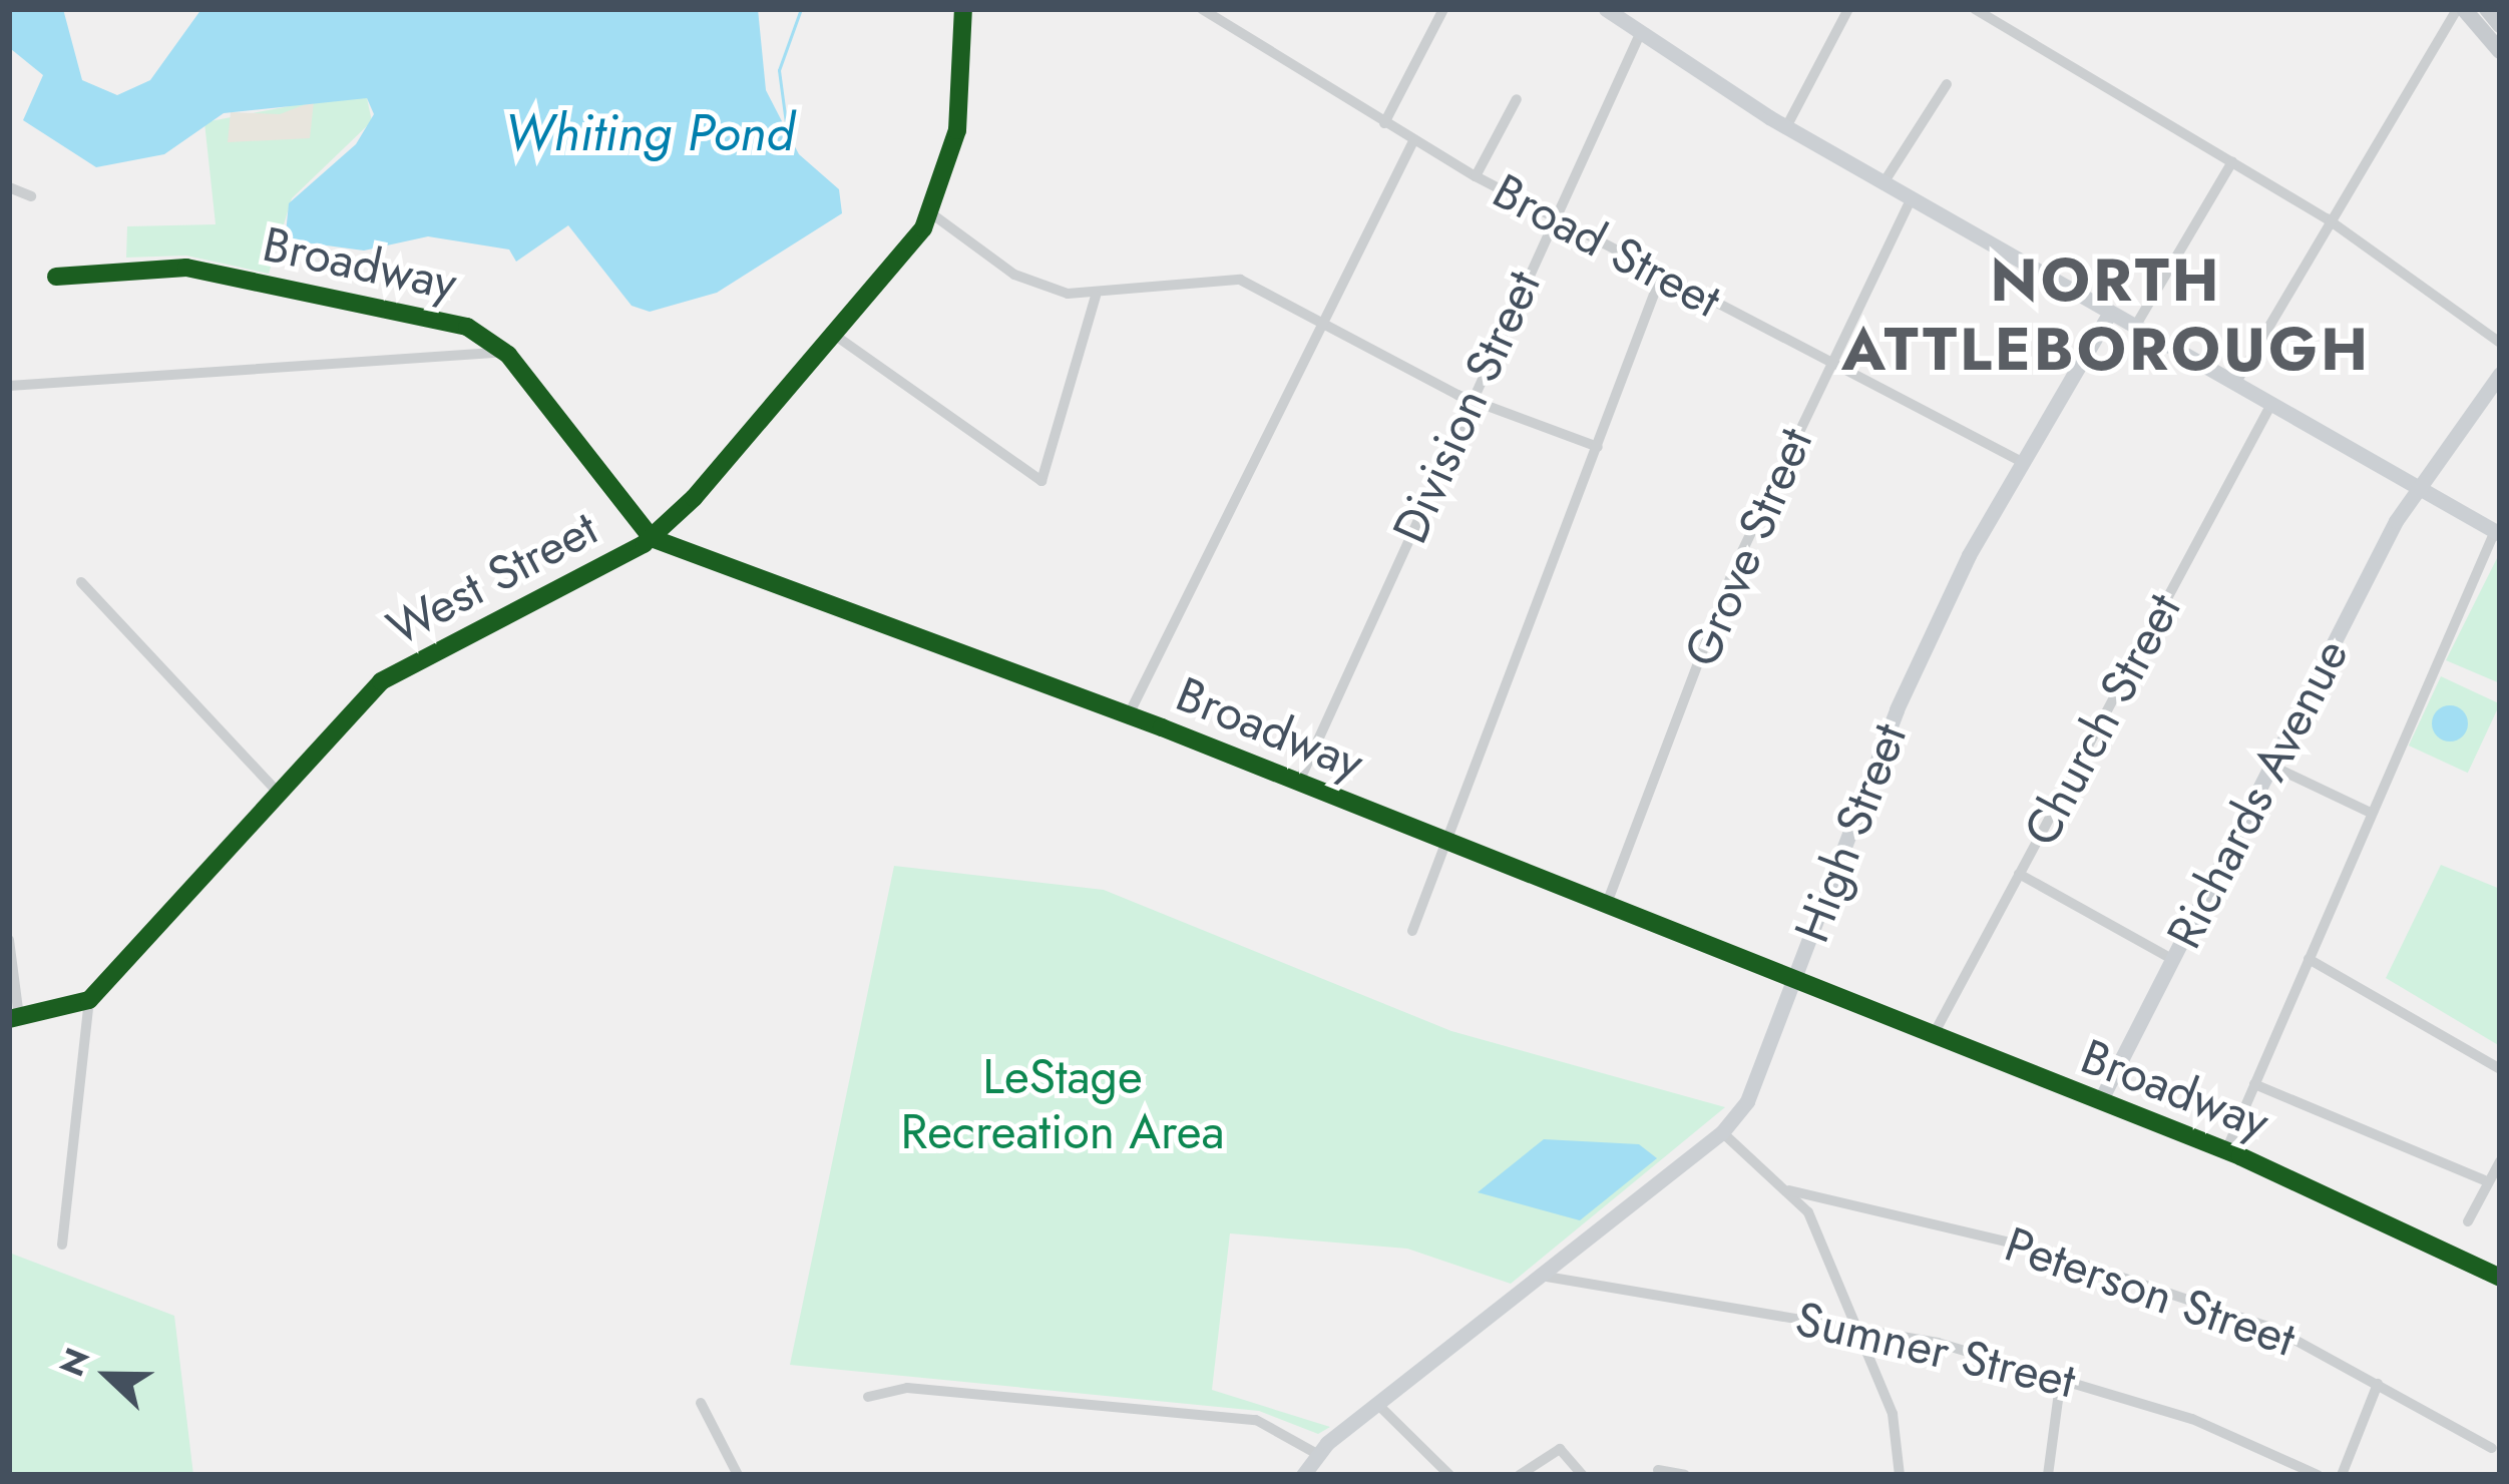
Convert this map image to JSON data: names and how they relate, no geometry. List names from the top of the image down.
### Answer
{
  "streets": {
    "street": [
      "Broad Street",
      "Broadway",
      "Division Street",
      "Grove Street",
      "West Street",
      "Church Street",
      "Richards Avenue",
      "High Street",
      "Peterson Street",
      "Sumner Street"
    ]
  },
  "crossings": [
    ["Broad Street", "Division Street"],
    ["Broad Street", "Grove Street"],
    ["Broad Street", "High Street"],
    ["Broadway", "Division Street"],
    ["Broadway", "Grove Street"],
    ["Broadway", "West Street"],
    ["Broadway", "Church Street"],
    ["Broadway", "Richards Avenue"],
    ["Broadway", "High Street"],
    ["High Street", "Sumner Street"]
  ],
  "districts": ["NORTH ATTLEBOROUGH"],
  "water": ["Whiting Pond"],
  "parks": ["LeStage Recreation Area"],
  "north": "left"
}
